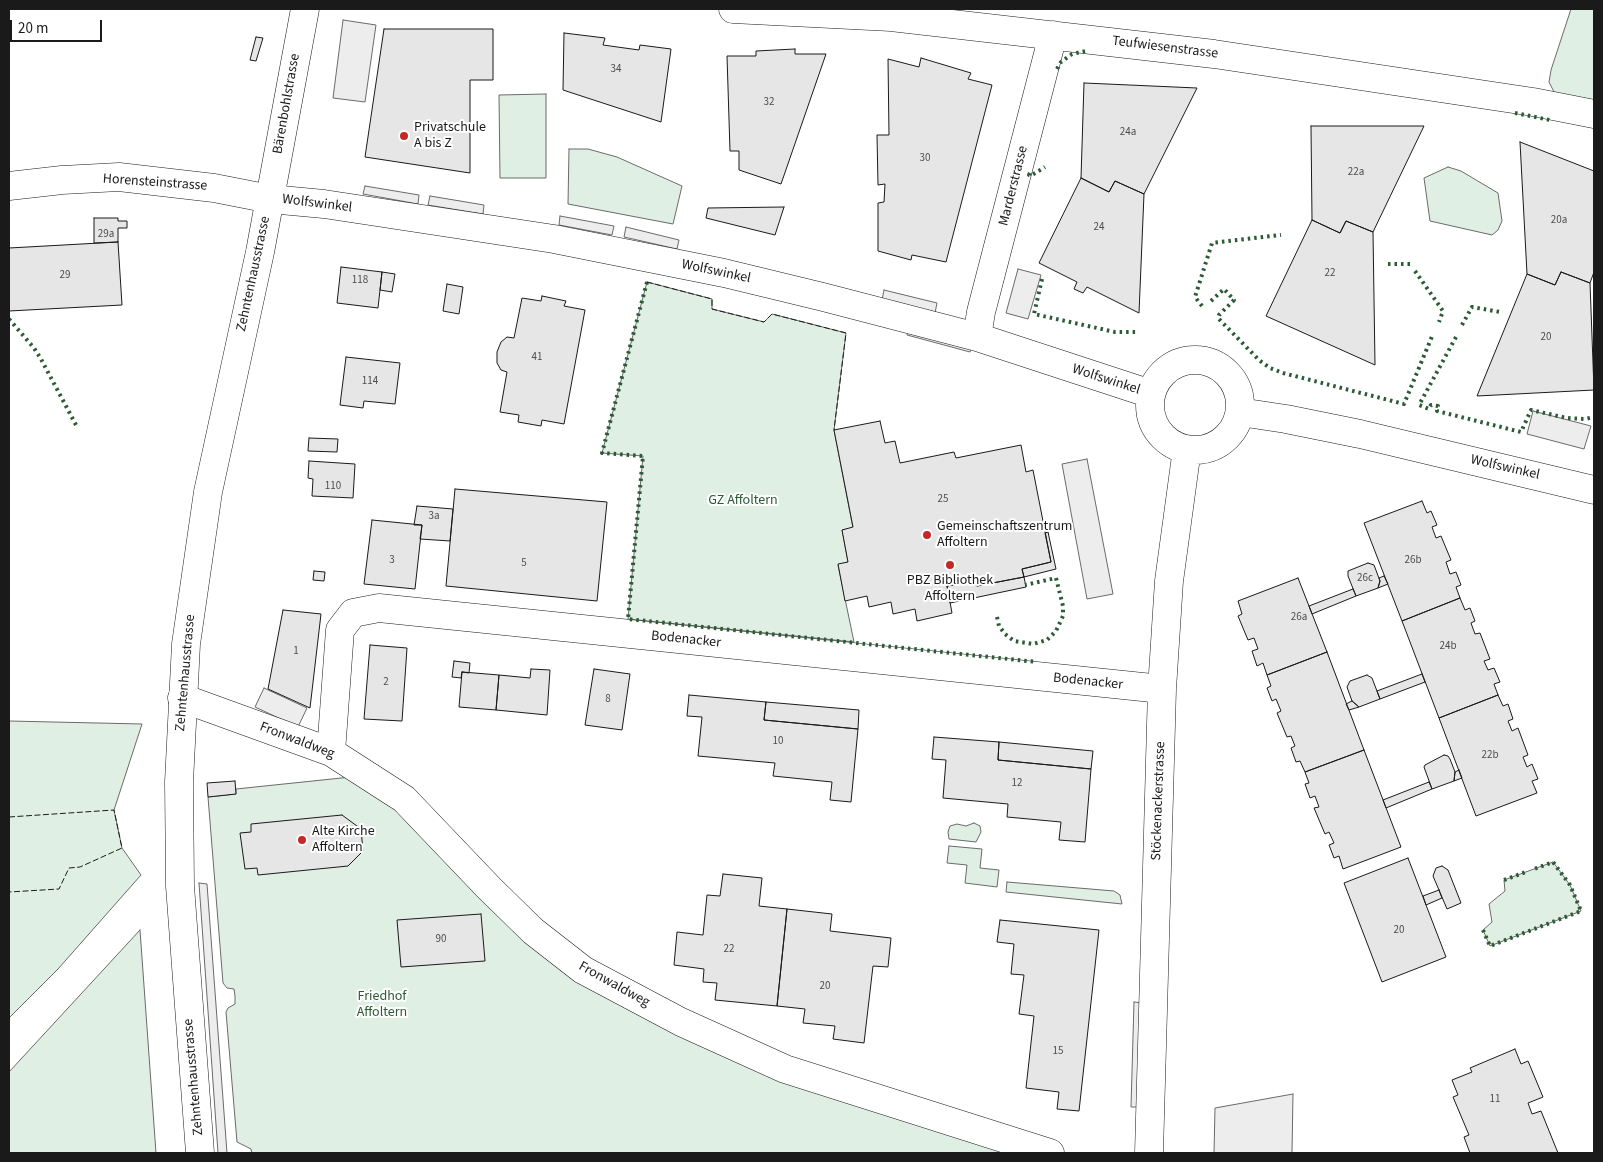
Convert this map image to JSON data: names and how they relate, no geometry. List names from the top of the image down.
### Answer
{
  "streets": {
    "street": [
      "Teufwiesenstrasse",
      "Bärenbohlstrasse",
      "Horensteinstrasse",
      "Marderstrasse",
      "Wolfswinkel",
      "Zehntenhausstrasse",
      "Bodenacker",
      "Fronwaldweg",
      "Stöckenackerstrasse"
    ]
  },
  "crossings": [
    ["Teufwiesenstrasse", "Marderstrasse"],
    ["Bärenbohlstrasse", "Horensteinstrasse"],
    ["Bärenbohlstrasse", "Wolfswinkel"],
    ["Bärenbohlstrasse", "Zehntenhausstrasse"],
    ["Horensteinstrasse", "Wolfswinkel"],
    ["Horensteinstrasse", "Zehntenhausstrasse"],
    ["Marderstrasse", "Wolfswinkel"],
    ["Wolfswinkel", "Zehntenhausstrasse"],
    ["Wolfswinkel", "Stöckenackerstrasse"],
    ["Zehntenhausstrasse", "Fronwaldweg"],
    ["Bodenacker", "Fronwaldweg"],
    ["Bodenacker", "Stöckenackerstrasse"]
  ],
  "parks": ["GZ Affoltern", "Friedhof Affoltern"],
  "places": [
    "Privatschule A bis Z",
    "Gemeinschaftszentrum Affoltern",
    "PBZ Bibliothek Affoltern",
    "Alte Kirche Affoltern"
  ],
  "house_numbers": [
    "34",
    "32",
    "24a",
    "30",
    "22a",
    "20a",
    "24",
    "29a",
    "22",
    "29",
    "118",
    "20",
    "41",
    "114",
    "110",
    "25",
    "3a",
    "3",
    "26b",
    "5",
    "26c",
    "26a",
    "24b",
    "1",
    "2",
    "8",
    "10",
    "22b",
    "12",
    "20",
    "90",
    "22",
    "20",
    "15",
    "11"
  ],
  "scale_bar": "20 m"
}
